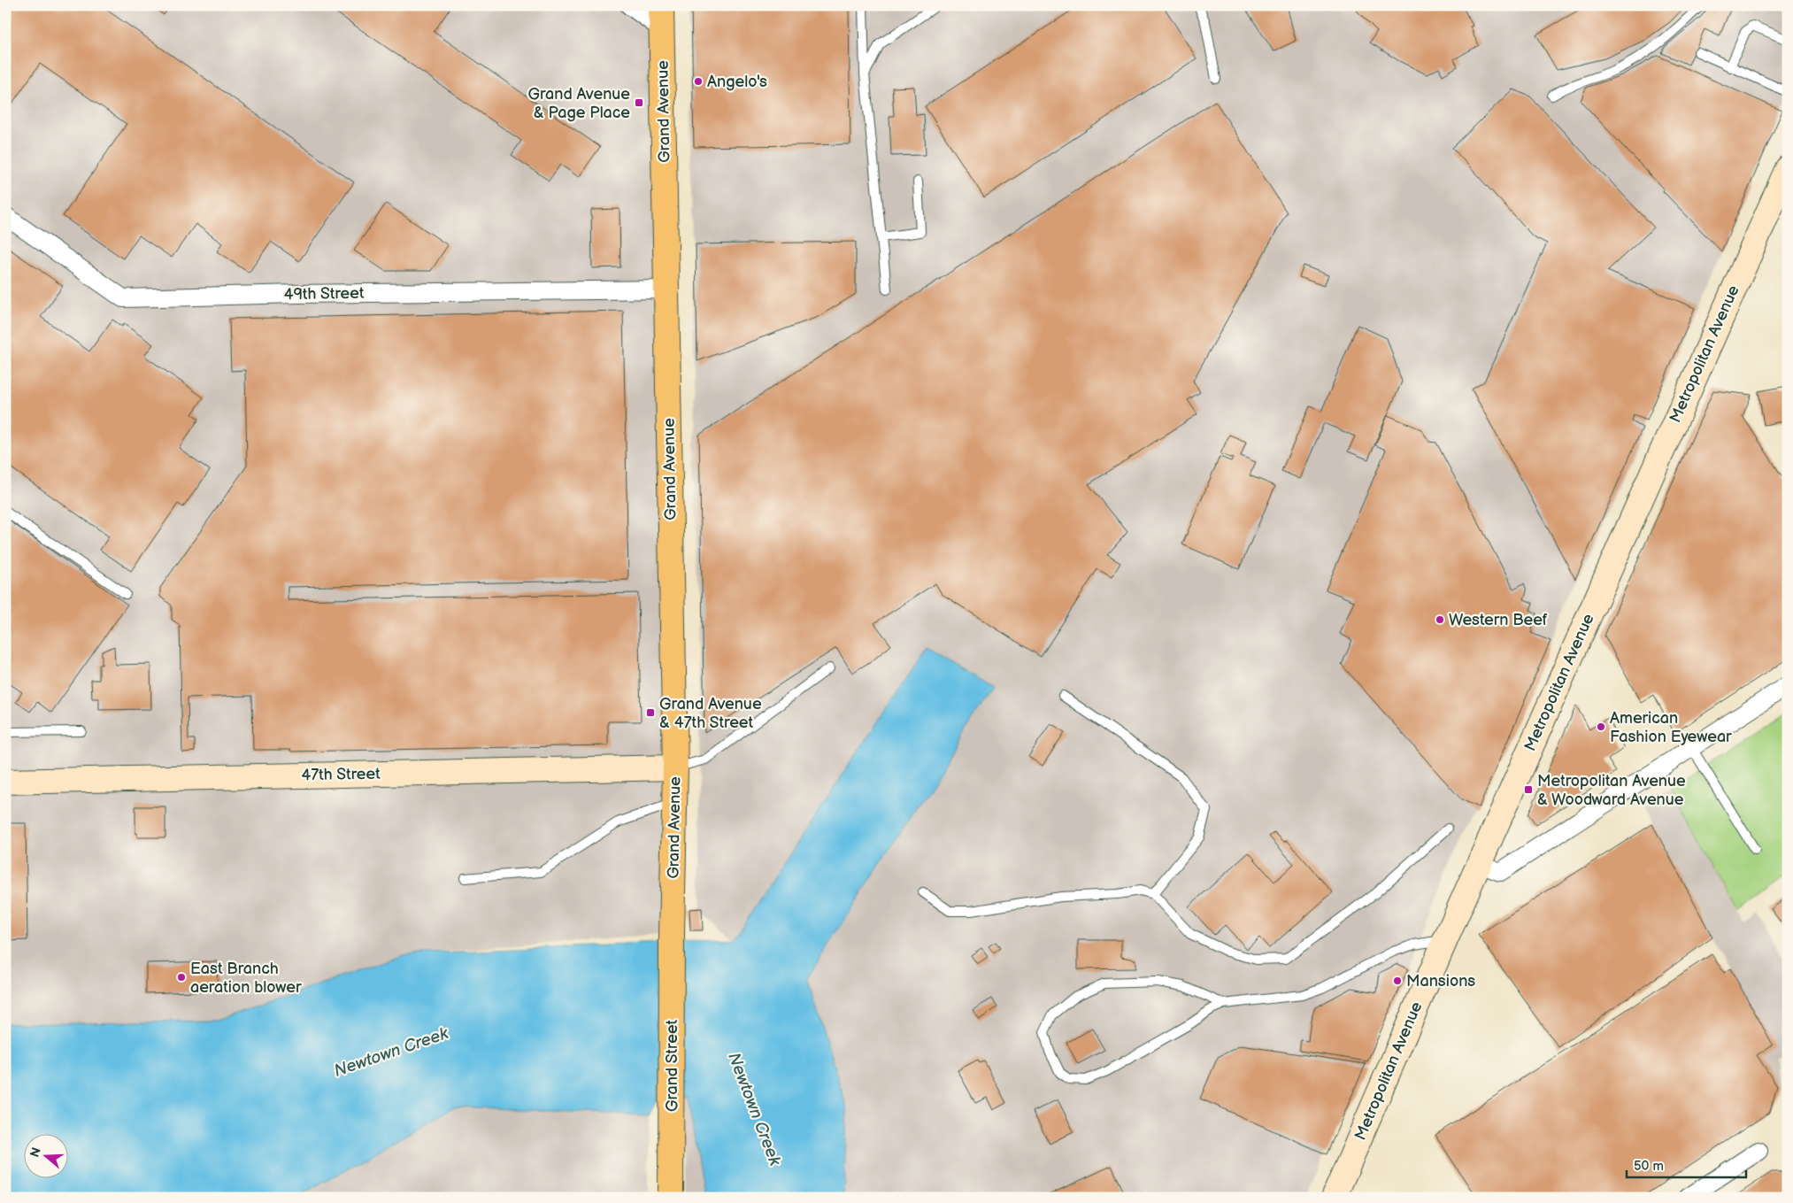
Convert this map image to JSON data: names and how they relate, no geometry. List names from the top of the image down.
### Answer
{
  "streets": {
    "main road": [
      "Grand Avenue",
      "Metropolitan Avenue",
      "47th Street",
      "Grand Street"
    ],
    "street": ["49th Street"]
  },
  "crossings": [
    ["Grand Avenue", "49th Street"],
    ["Grand Avenue", "47th Street"],
    ["Grand Avenue", "Grand Street"]
  ],
  "water": ["Newtown Creek"],
  "places": {
    "other": [
      "Angelo's",
      "Western Beef",
      "American Fashion Eyewear",
      "East Branch aeration blower",
      "Mansions"
    ],
    "transit": ["Grand Avenue & Page Place", "Grand Avenue & 47th Street", "Metropolitan Avenue & Woodward Avenue"]
  },
  "scale_bar": "50 m",
  "north": "left"
}
